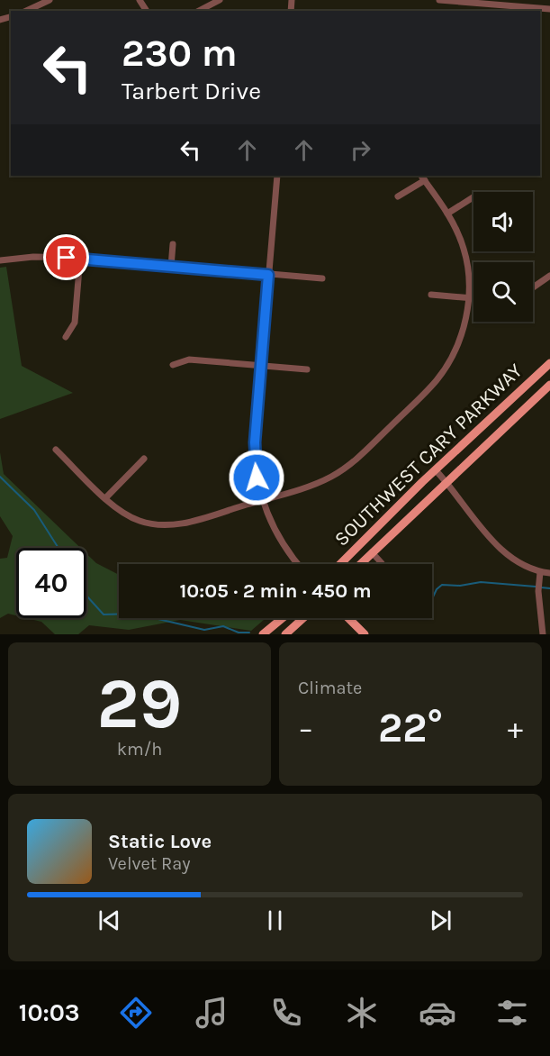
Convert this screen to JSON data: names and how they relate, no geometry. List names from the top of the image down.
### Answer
{
  "streets": {
    "main road": ["SOUTHWEST CARY PARKWAY"]
  },
  "page": {
    "turn": ["230 m", "Tarbert Drive"],
    "limit": "40",
    "trip": "10:05 · 2 min · 450 m",
    "tile": [
      ["29", "km/h"],
      "Climate"
    ],
    "heat": ["−", "22°", "+"],
    "song": ["Static Love", "Velvet Ray"],
    "tabs": "10:03"
  }
}
